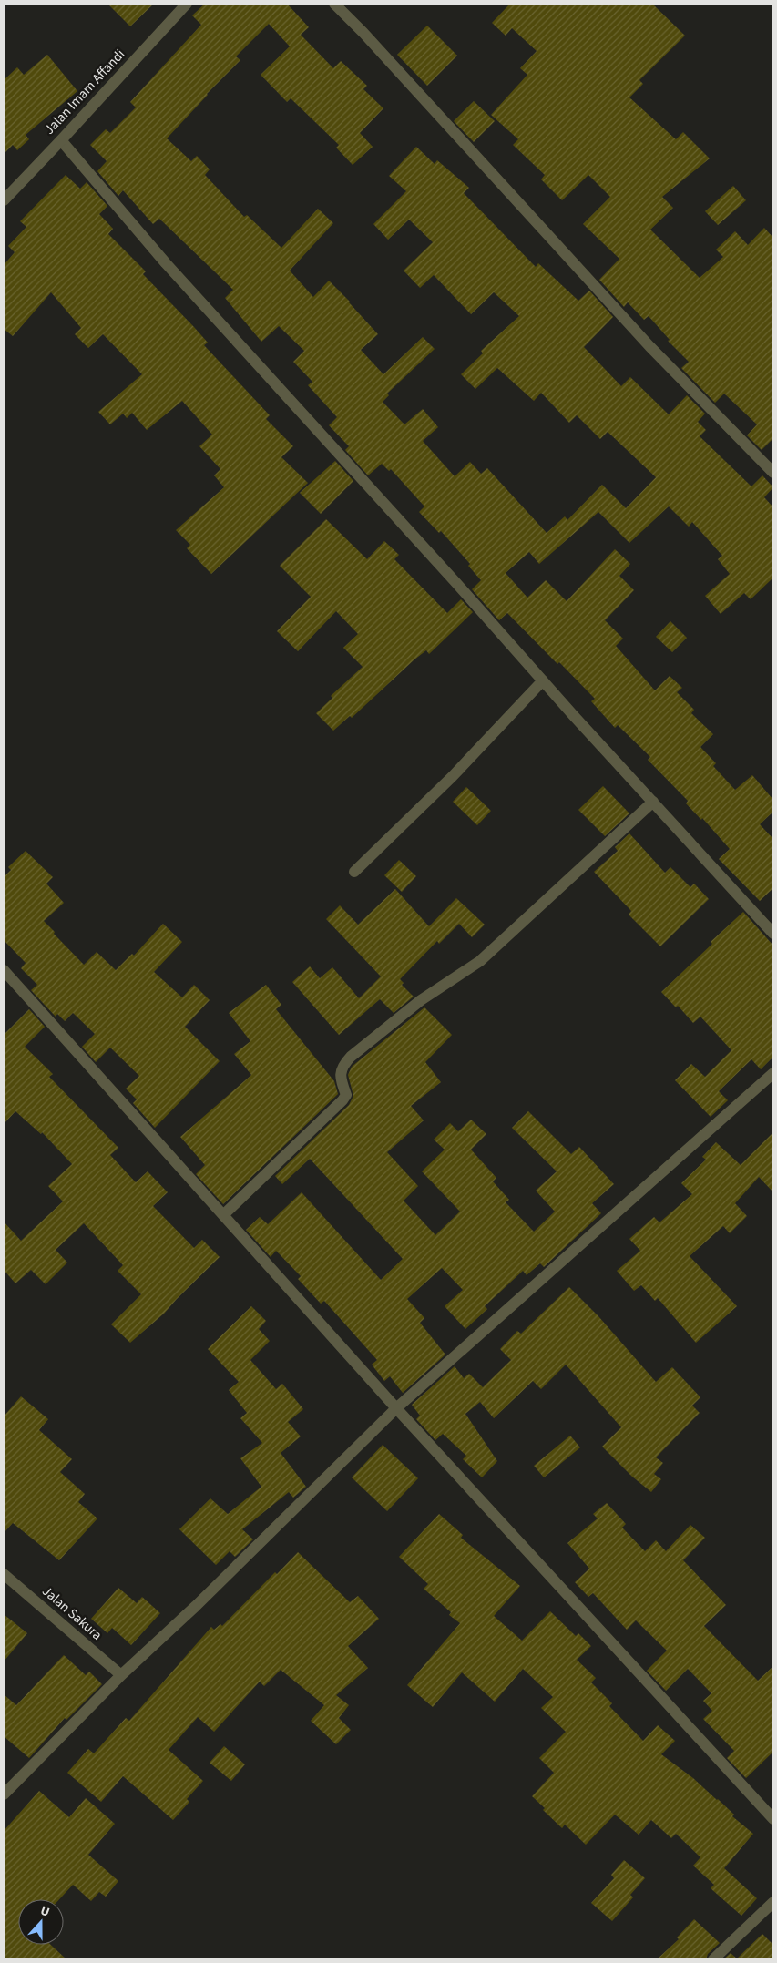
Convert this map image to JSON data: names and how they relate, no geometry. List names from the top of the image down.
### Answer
{
  "streets": {
    "street": ["Jalan Imam Affandi", "Jalan Sakura"]
  },
  "north": "top"
}
